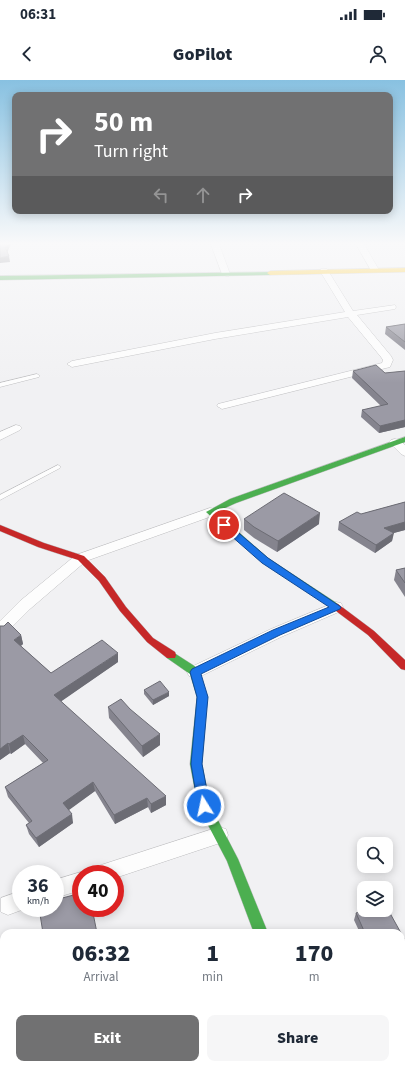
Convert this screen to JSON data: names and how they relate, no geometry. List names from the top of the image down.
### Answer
{
  "page": {
    "status": "06:31",
    "header": "GoPilot",
    "turn": ["50 m", "Turn right"],
    "speed": "36 km/h",
    "limit": "40",
    "eta": [
      "06:32",
      "Arrival",
      "1",
      "min",
      "170",
      "m"
    ],
    "buttons": ["Exit", "Share"]
  }
}
